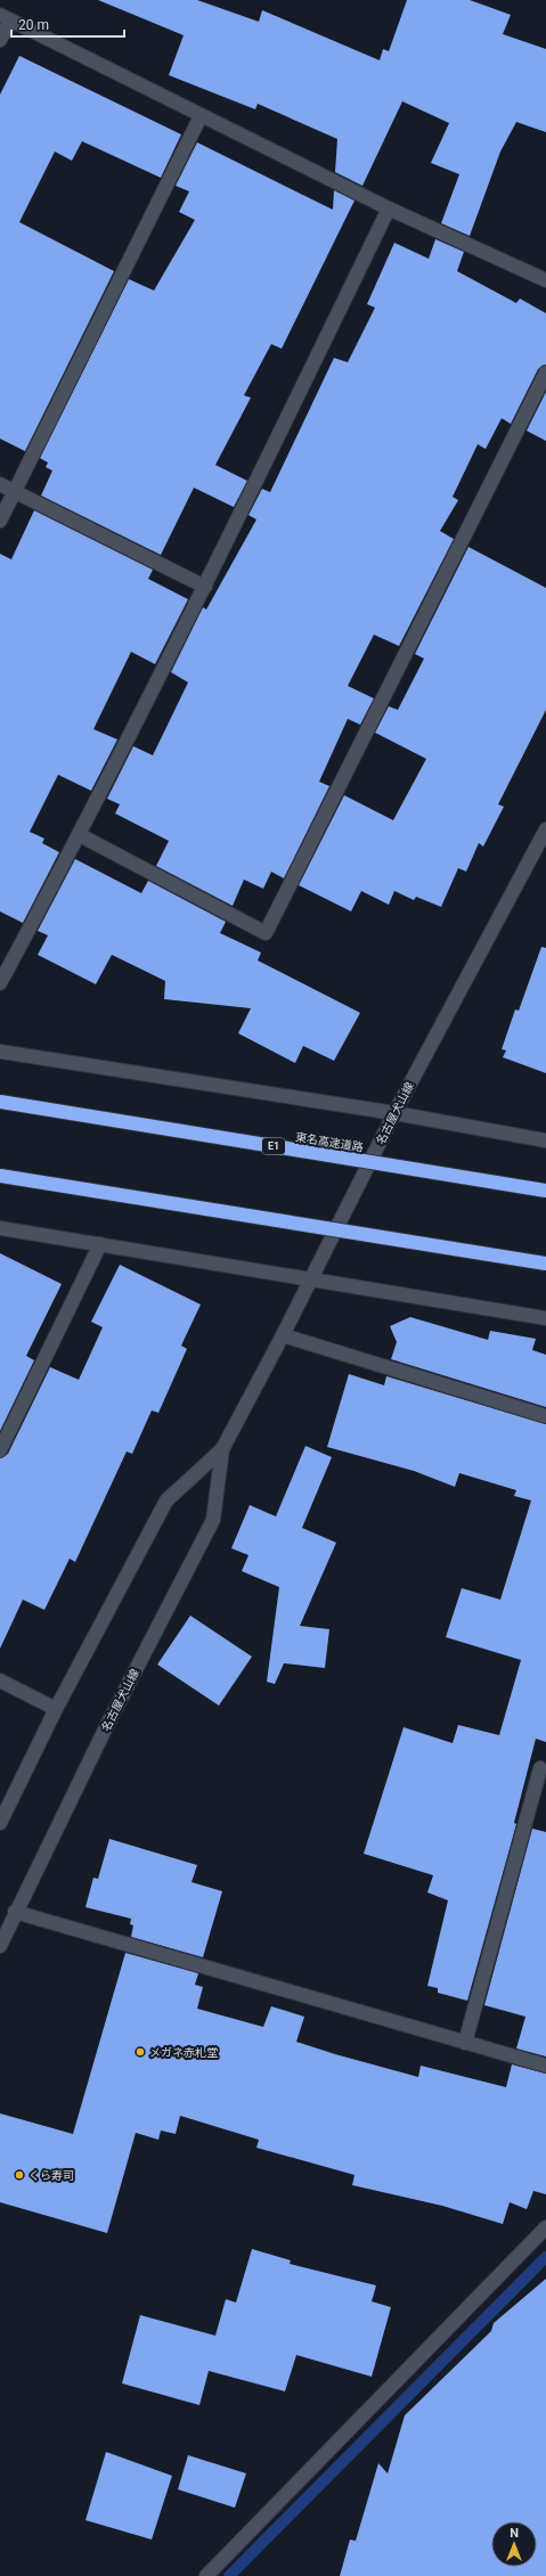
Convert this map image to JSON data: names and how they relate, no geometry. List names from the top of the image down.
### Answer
{
  "streets": {
    "highway": ["東名高速道路", "E1"],
    "street": ["名古屋犬山線"]
  },
  "places": ["メガネ赤札堂", "くら寿司"],
  "scale_bar": "20 m",
  "north": "top"
}
